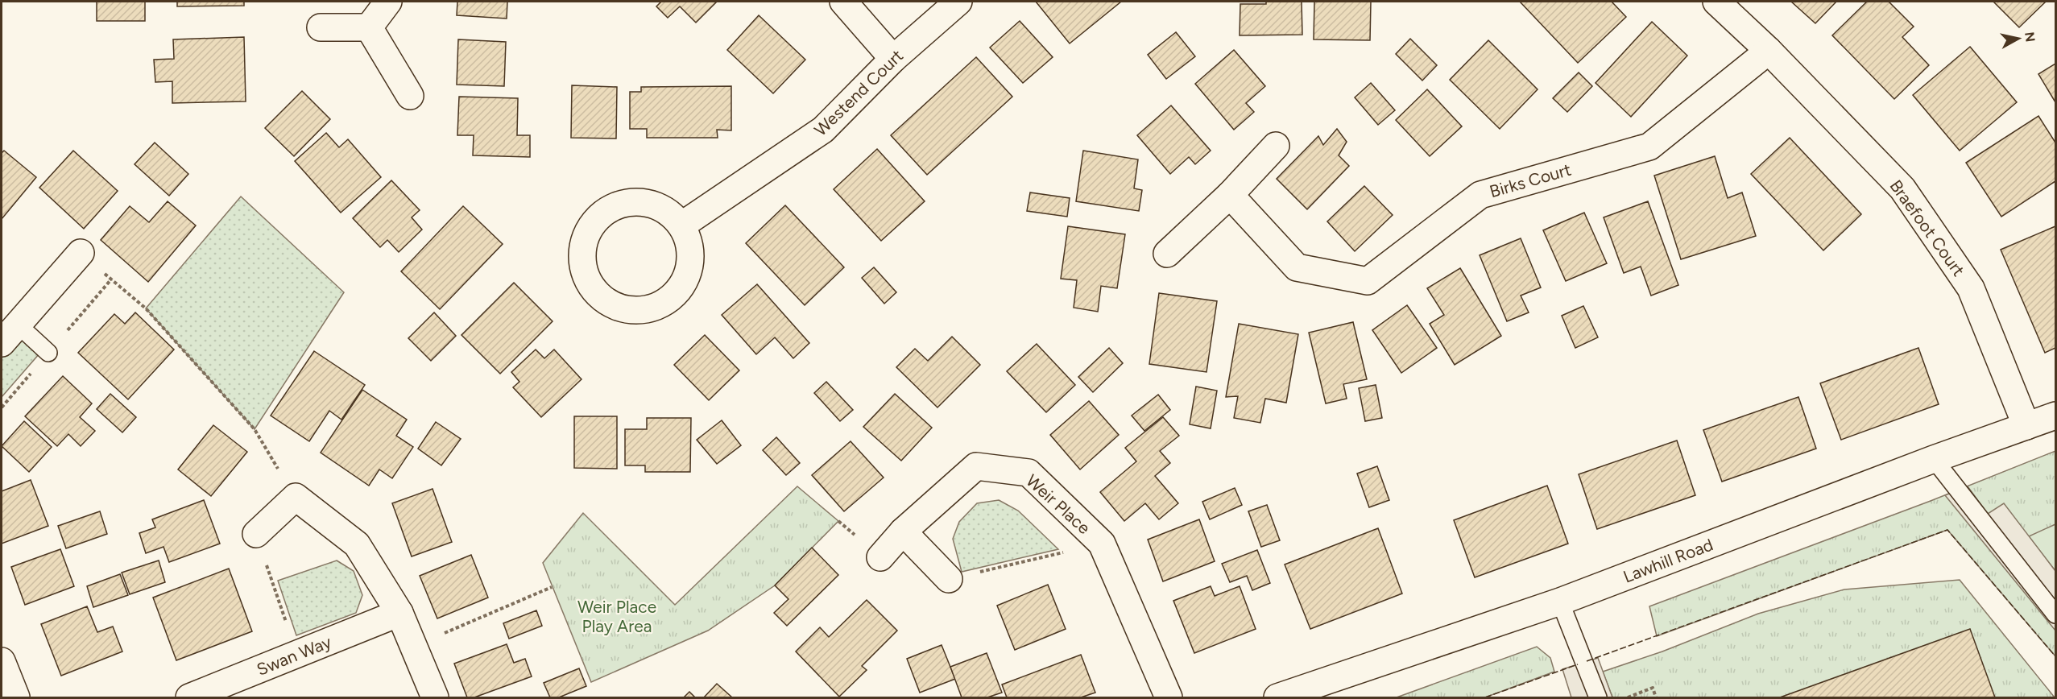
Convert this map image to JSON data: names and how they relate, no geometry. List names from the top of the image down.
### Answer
{
  "streets": {
    "street": [
      "Westend Court",
      "Birks Court",
      "Braefoot Court",
      "Weir Place",
      "Lawhill Road",
      "Swan Way"
    ]
  },
  "crossings": [
    ["Birks Court", "Braefoot Court"],
    ["Braefoot Court", "Lawhill Road"]
  ],
  "parks": ["Weir Place Play Area"],
  "north": "right"
}
